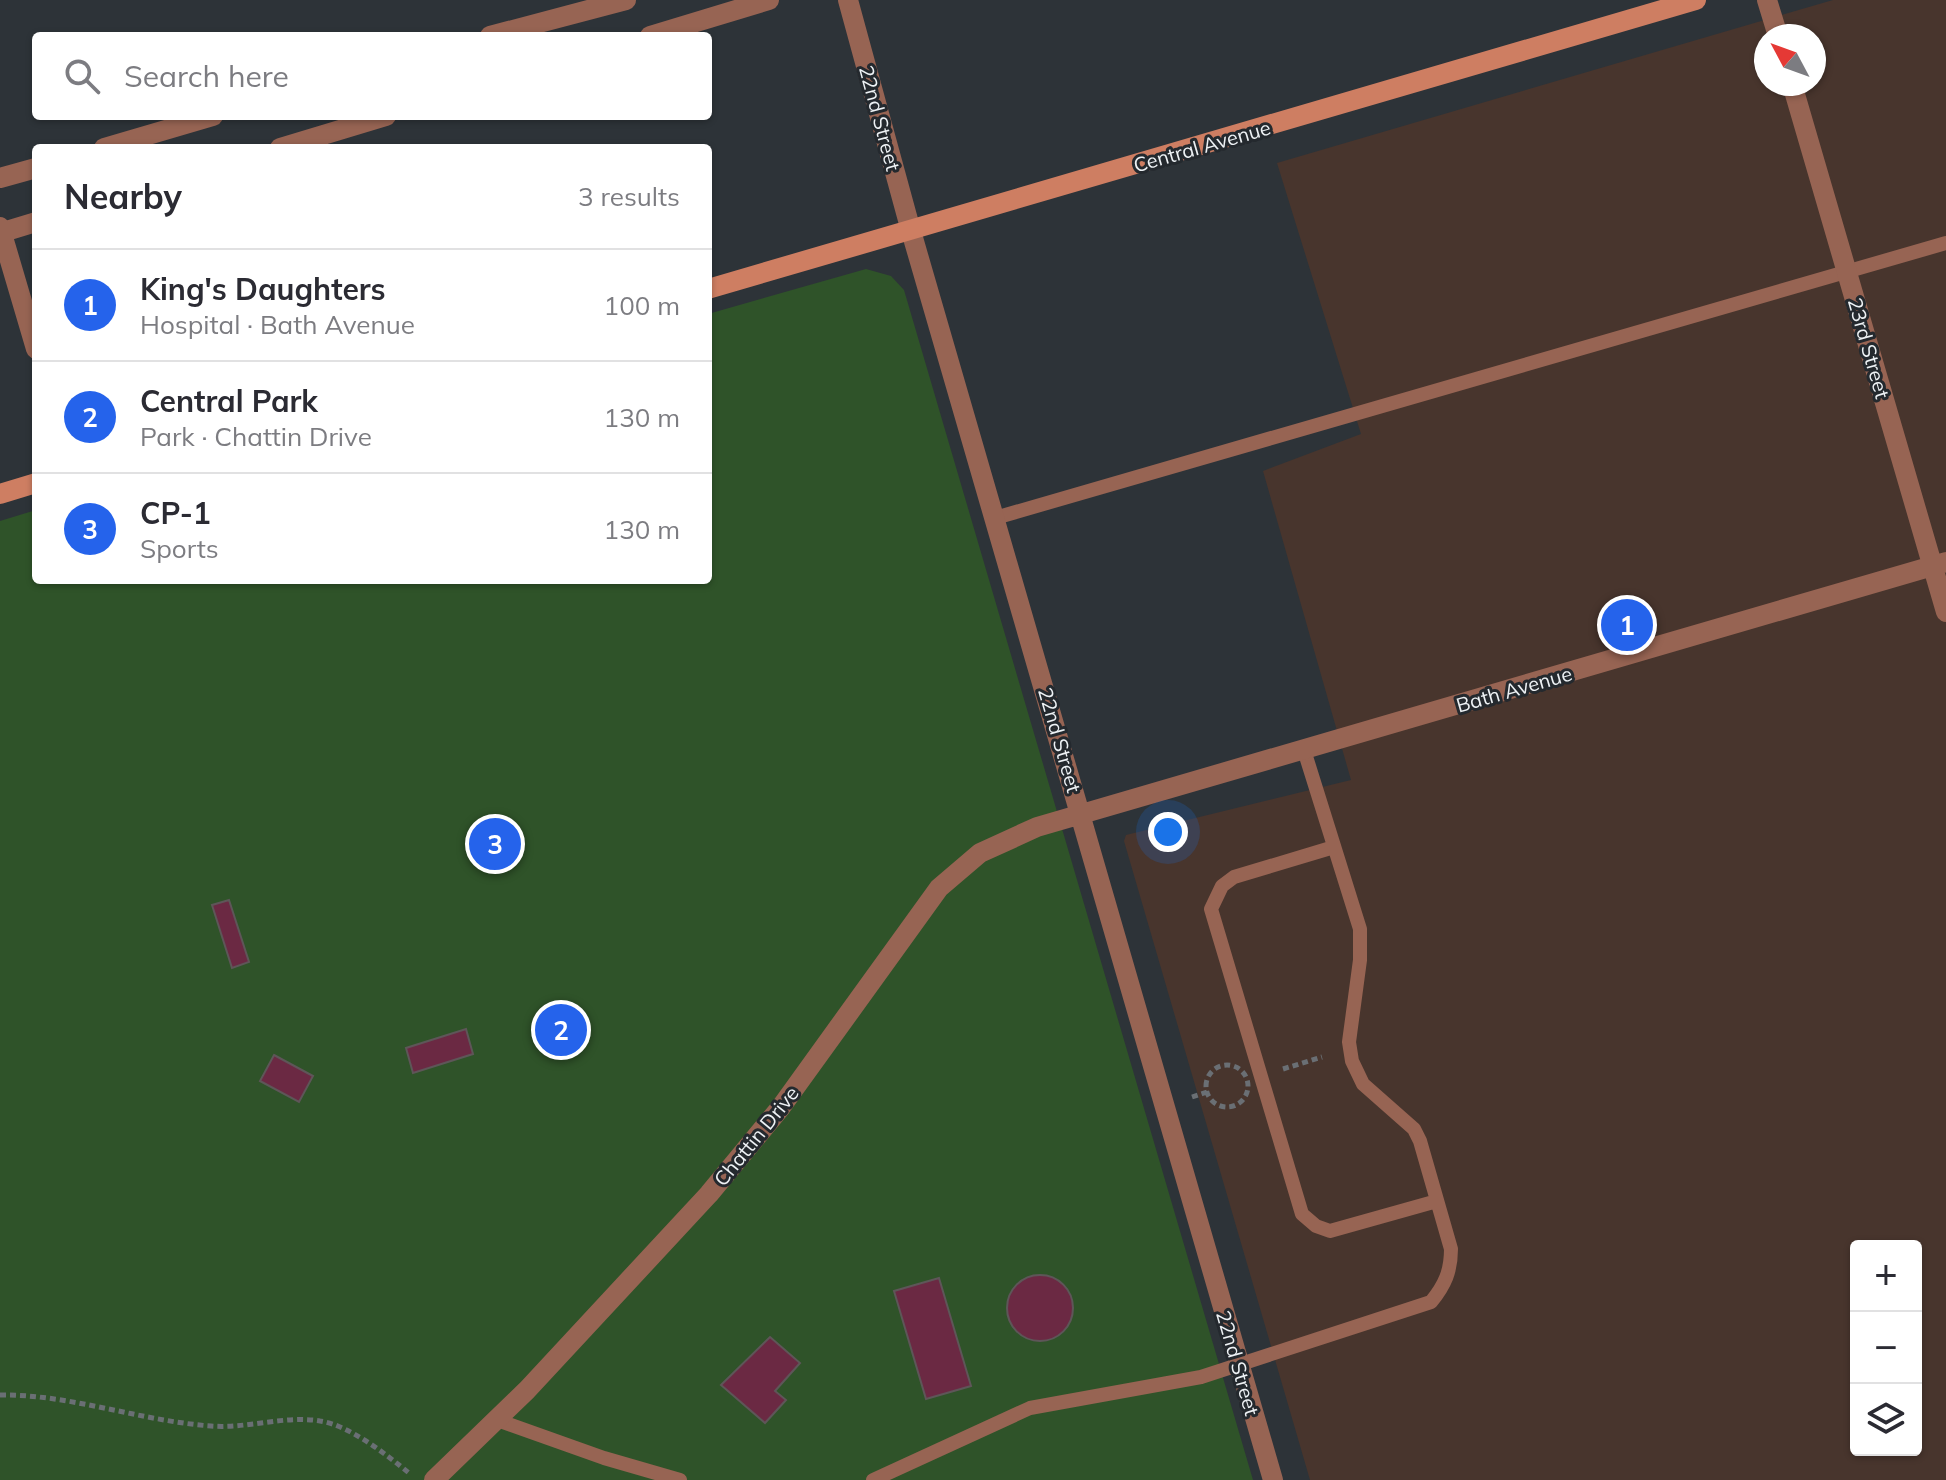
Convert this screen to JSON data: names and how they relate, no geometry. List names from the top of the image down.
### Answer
{
  "streets": {
    "street": [
      "22nd Street",
      "Central Avenue",
      "23rd Street",
      "Bath Avenue",
      "Chattin Drive"
    ]
  },
  "crossings": [
    ["22nd Street", "Central Avenue"],
    ["22nd Street", "Bath Avenue"],
    ["22nd Street", "Chattin Drive"],
    ["23rd Street", "Bath Avenue"],
    ["Bath Avenue", "Chattin Drive"]
  ],
  "north": "top left",
  "page": {
    "search": "Search here",
    "heading": ["Nearby", "3 results"],
    "list": [
      {
        "mark": "1",
        "name": "King's Daughters",
        "note": "Hospital · Bath Avenue",
        "value": "100 m"
      },
      {
        "mark": "2",
        "name": "Central Park",
        "note": "Park · Chattin Drive",
        "value": "130 m"
      },
      {
        "mark": "3",
        "name": "CP-1",
        "note": "Sports",
        "value": "130 m"
      }
    ],
    "pins": ["1", "3", "2"],
    "map_buttons": ["+", "−"]
  }
}
